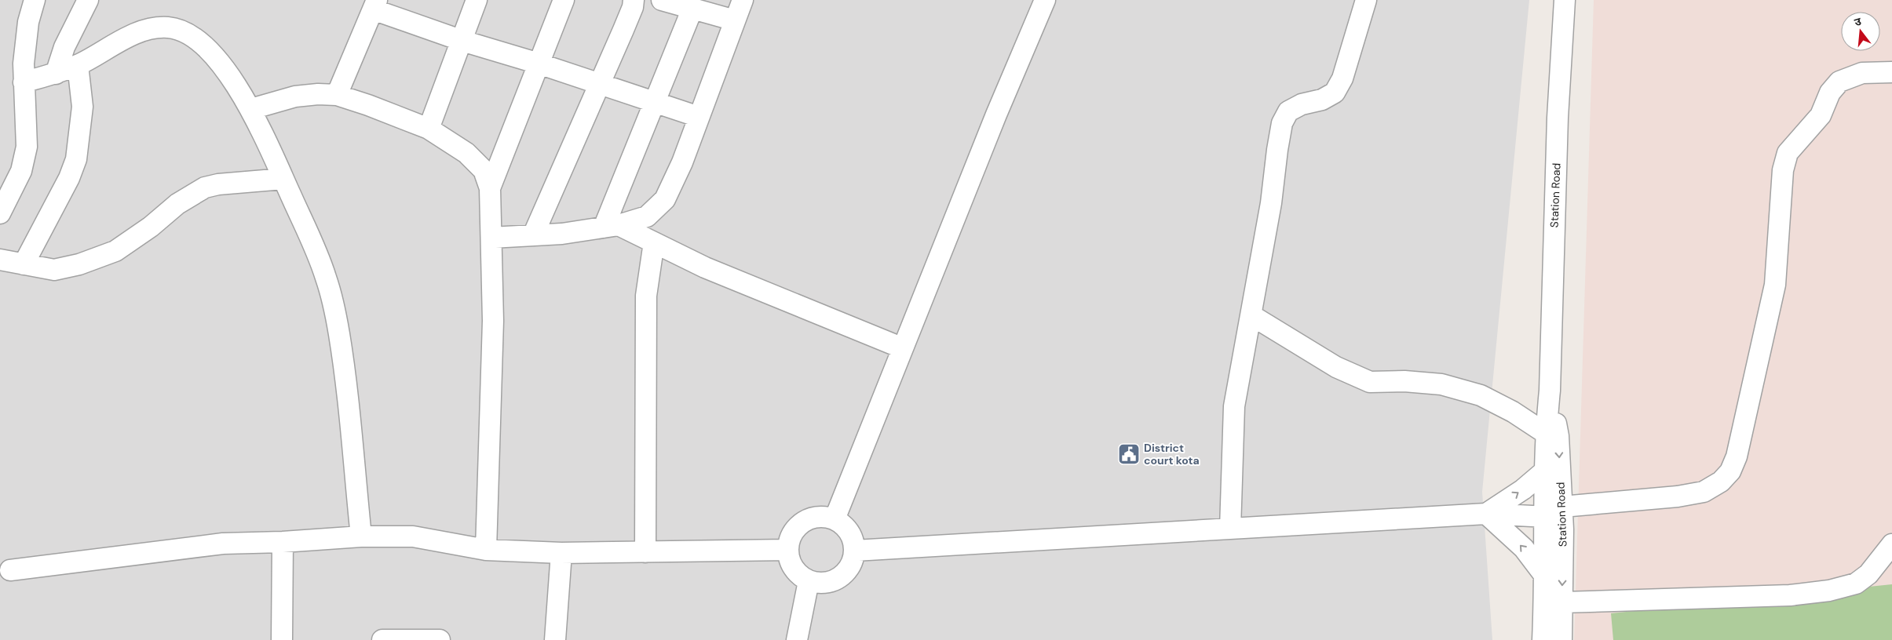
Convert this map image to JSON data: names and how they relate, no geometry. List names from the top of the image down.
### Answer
{
  "streets": {
    "street": ["Station Road"]
  },
  "places": {
    "public building": ["District court kota"]
  },
  "north": "top"
}
